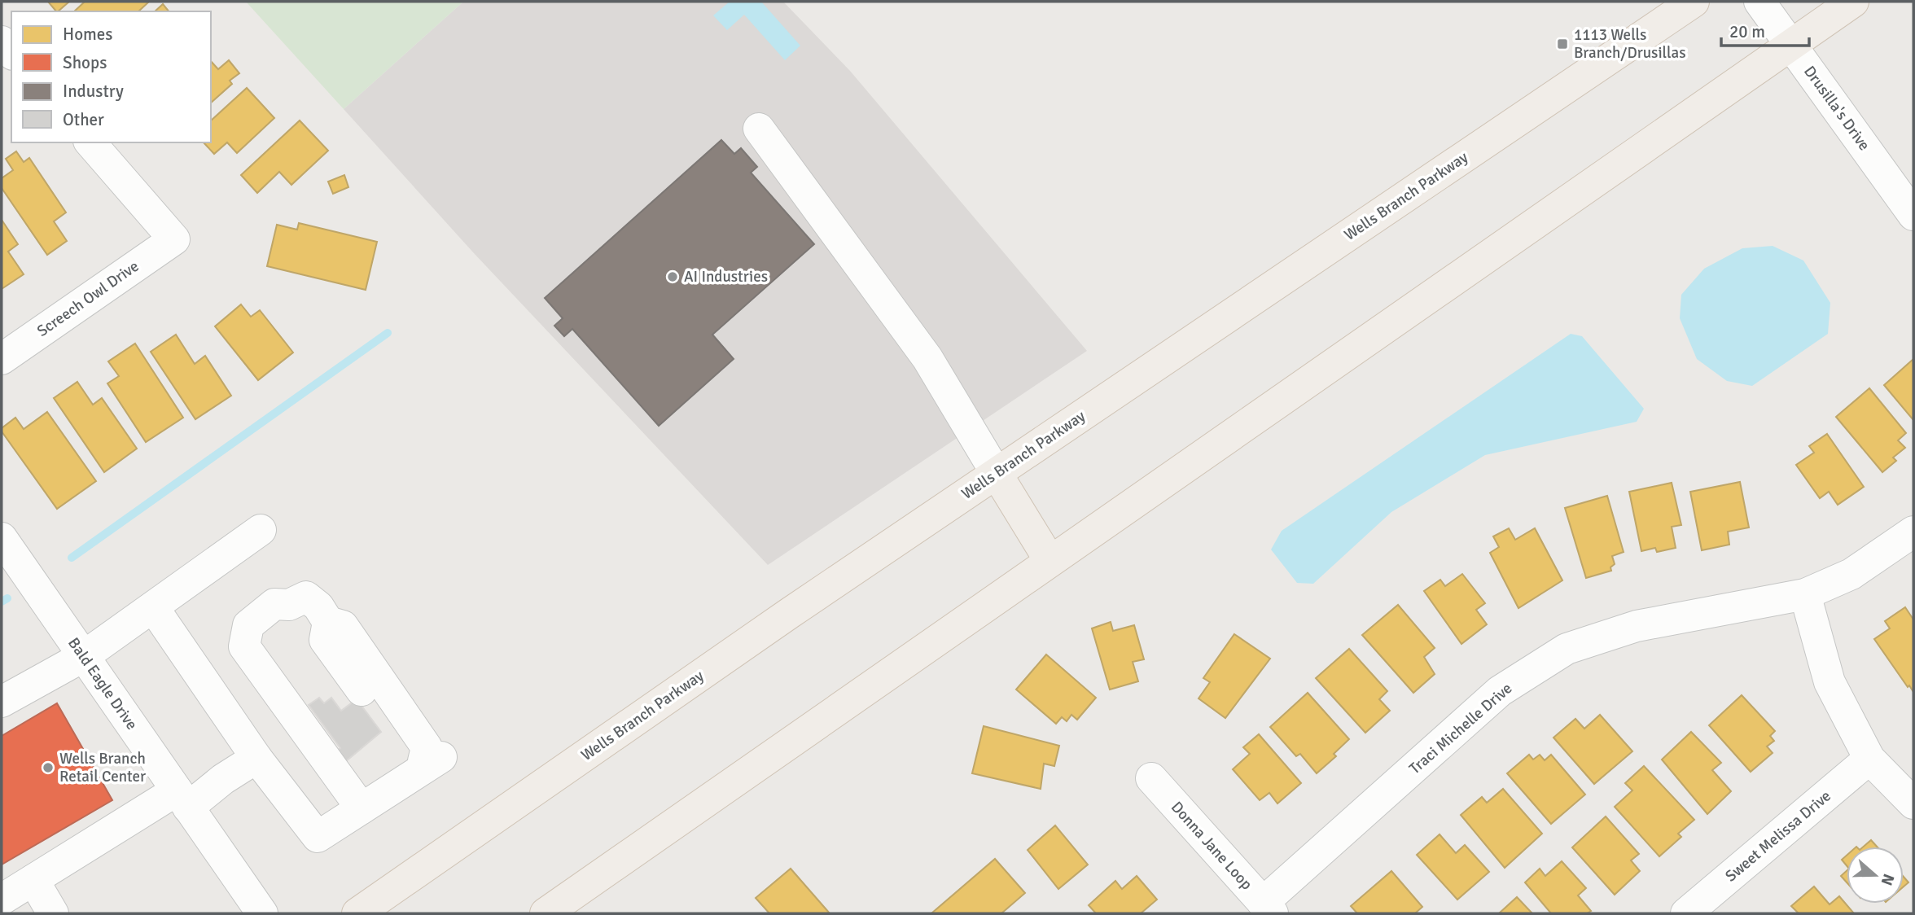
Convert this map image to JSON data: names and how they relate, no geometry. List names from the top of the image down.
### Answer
{
  "streets": {
    "main road": ["Wells Branch Parkway"],
    "street": [
      "Drusilla's Drive",
      "Screech Owl Drive",
      "Bald Eagle Drive",
      "Traci Michelle Drive",
      "Sweet Melissa Drive",
      "Donna Jane Loop"
    ]
  },
  "crossings": [
    ["Traci Michelle Drive", "Donna Jane Loop"]
  ],
  "places": {
    "transit": ["1113 Wells Branch/Drusillas"],
    "other": ["AI Industries", "Wells Branch Retail Center"]
  },
  "legend": [
    "Homes",
    "Shops",
    "Industry",
    "Other"
  ],
  "scale_bar": "20 m",
  "north": "right"
}
